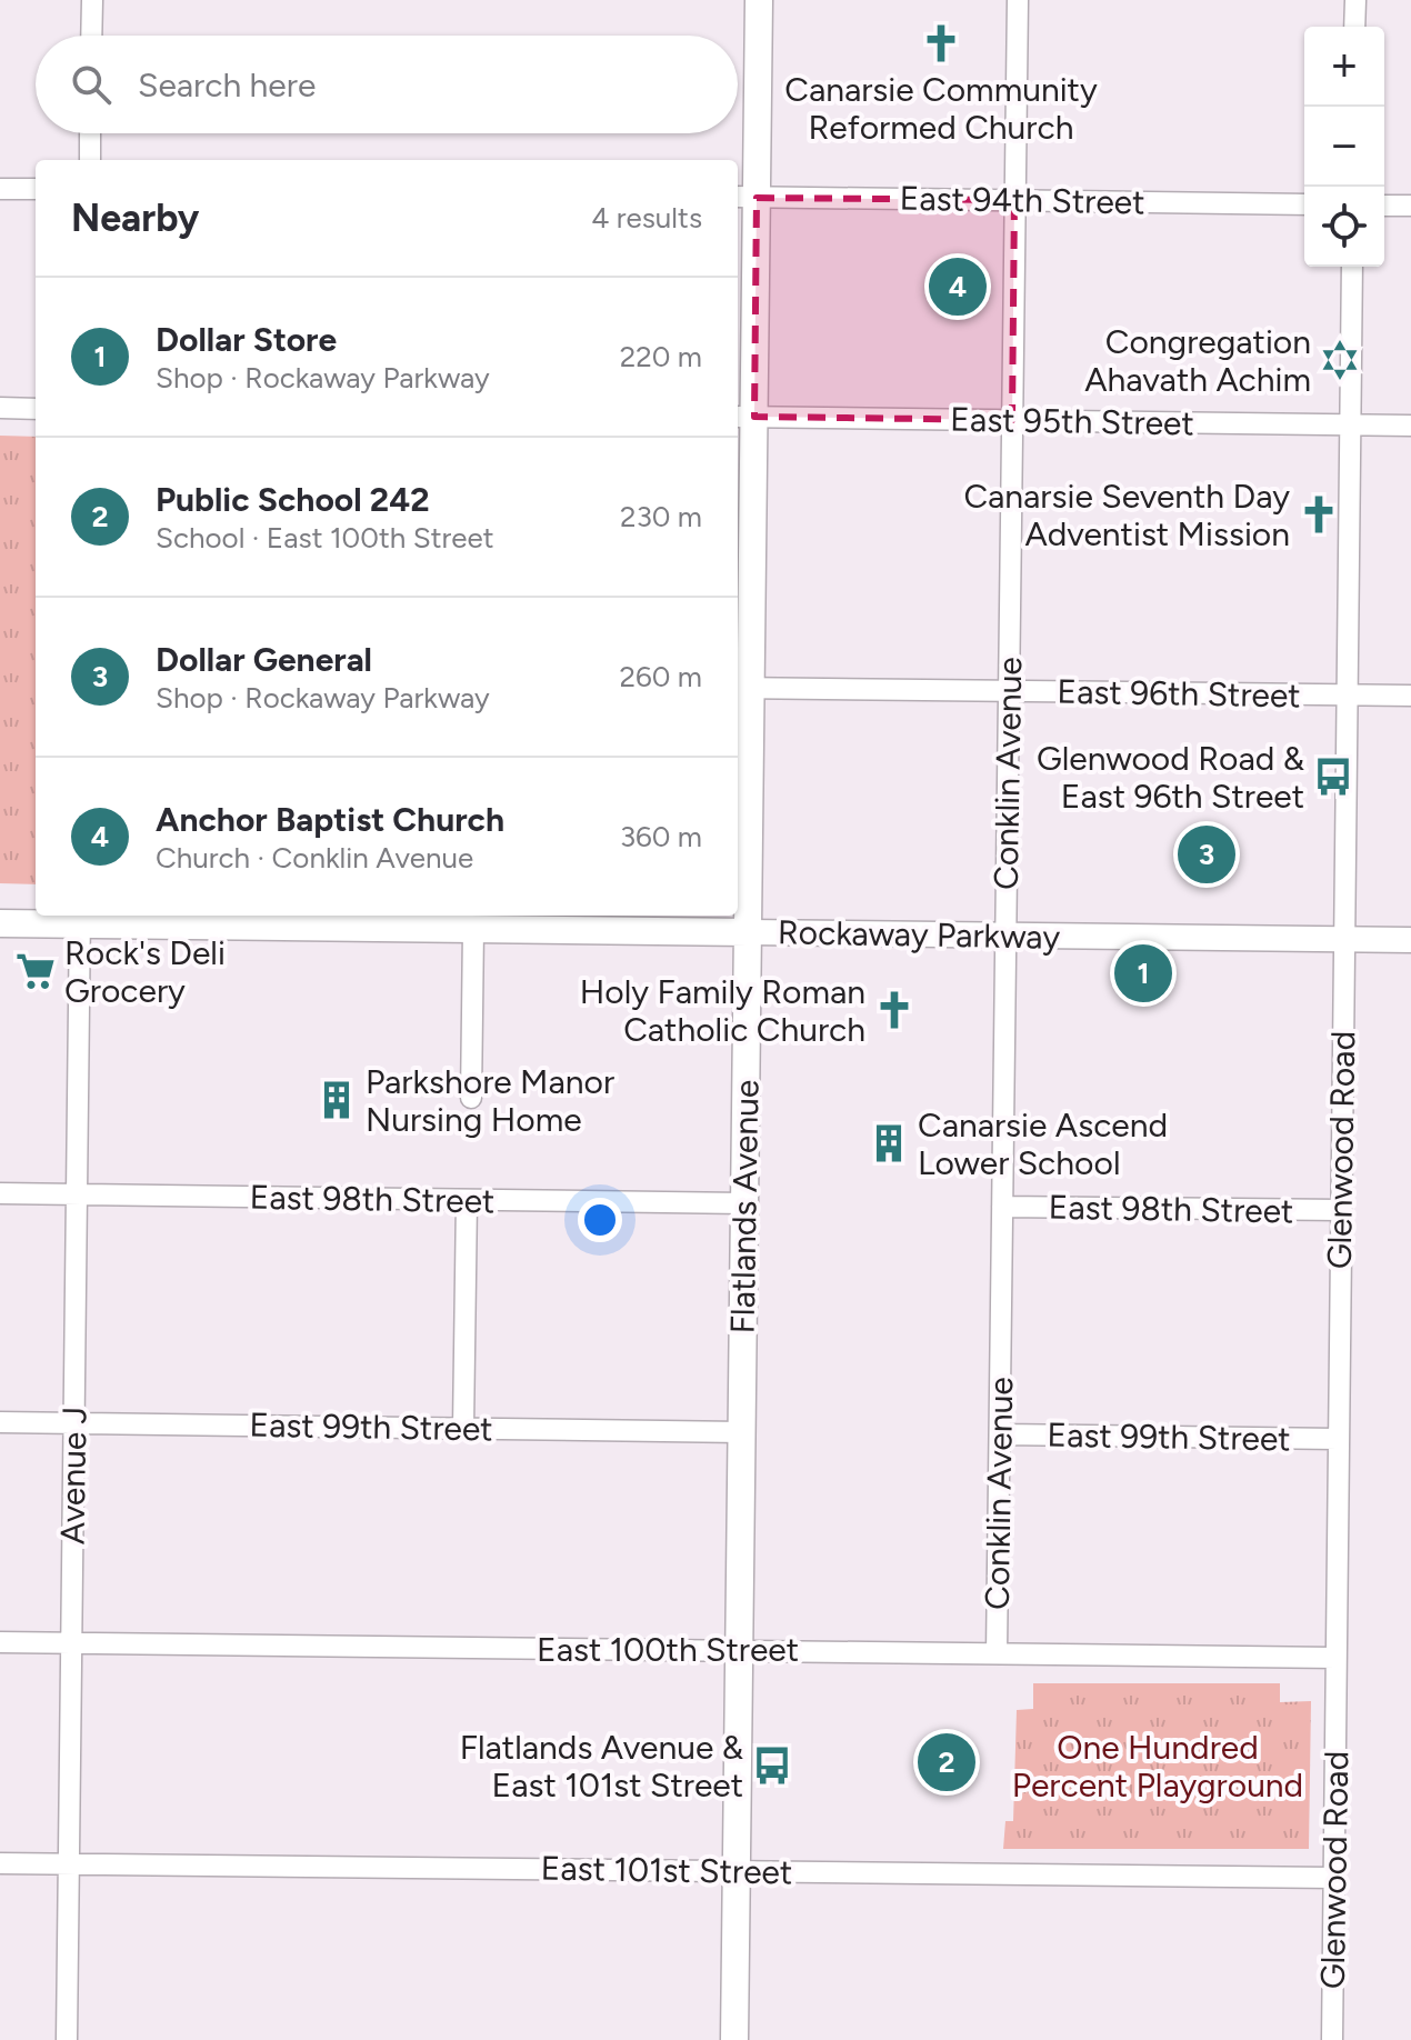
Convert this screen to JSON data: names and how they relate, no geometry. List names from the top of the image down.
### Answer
{
  "streets": {
    "main road": ["Rockaway Parkway", "Flatlands Avenue"],
    "street": [
      "East 94th Street",
      "East 95th Street",
      "East 96th Street",
      "Conklin Avenue",
      "Glenwood Road",
      "East 98th Street",
      "East 99th Street",
      "Avenue J",
      "East 100th Street",
      "East 101st Street"
    ]
  },
  "crossings": [
    ["East 94th Street", "Conklin Avenue"],
    ["East 94th Street", "Flatlands Avenue"],
    ["East 95th Street", "Conklin Avenue"],
    ["East 95th Street", "Glenwood Road"],
    ["East 95th Street", "Flatlands Avenue"],
    ["East 96th Street", "Conklin Avenue"],
    ["East 96th Street", "Glenwood Road"],
    ["East 96th Street", "Flatlands Avenue"],
    ["Conklin Avenue", "Rockaway Parkway"],
    ["Conklin Avenue", "East 98th Street"],
    ["Conklin Avenue", "East 99th Street"],
    ["Conklin Avenue", "East 100th Street"],
    ["Rockaway Parkway", "Glenwood Road"],
    ["Rockaway Parkway", "Flatlands Avenue"],
    ["Rockaway Parkway", "Avenue J"],
    ["Glenwood Road", "East 98th Street"],
    ["Glenwood Road", "East 99th Street"],
    ["Glenwood Road", "East 100th Street"],
    ["Glenwood Road", "East 101st Street"],
    ["East 98th Street", "Flatlands Avenue"],
    ["East 98th Street", "Avenue J"],
    ["Flatlands Avenue", "East 99th Street"],
    ["Flatlands Avenue", "East 100th Street"],
    ["Flatlands Avenue", "East 101st Street"],
    ["East 99th Street", "Avenue J"],
    ["Avenue J", "East 100th Street"],
    ["Avenue J", "East 101st Street"]
  ],
  "parks": ["One Hundred Percent Playground"],
  "places": {
    "church": ["Canarsie Community Reformed Church", "Canarsie Seventh Day Adventist Mission", "Holy Family Roman Catholic Church"],
    "synagogue": ["Congregation Ahavath Achim"],
    "bus stop": ["Glenwood Road & East 96th Street", "Flatlands Avenue & East 101st Street"],
    "supermarket": ["Rock's Deli Grocery"],
    "building": ["Parkshore Manor Nursing Home", "Canarsie Ascend Lower School"]
  },
  "page": {
    "map_buttons": ["+", "−"],
    "search": "Search here",
    "heading": ["Nearby", "4 results"],
    "pins": [
      "4",
      "3",
      "1",
      "2"
    ],
    "list": [
      {
        "mark": "1",
        "name": "Dollar Store",
        "note": "Shop · Rockaway Parkway",
        "value": "220 m"
      },
      {
        "mark": "2",
        "name": "Public School 242",
        "note": "School · East 100th Street",
        "value": "230 m"
      },
      {
        "mark": "3",
        "name": "Dollar General",
        "note": "Shop · Rockaway Parkway",
        "value": "260 m"
      },
      {
        "mark": "4",
        "name": "Anchor Baptist Church",
        "note": "Church · Conklin Avenue",
        "value": "360 m"
      }
    ]
  }
}
